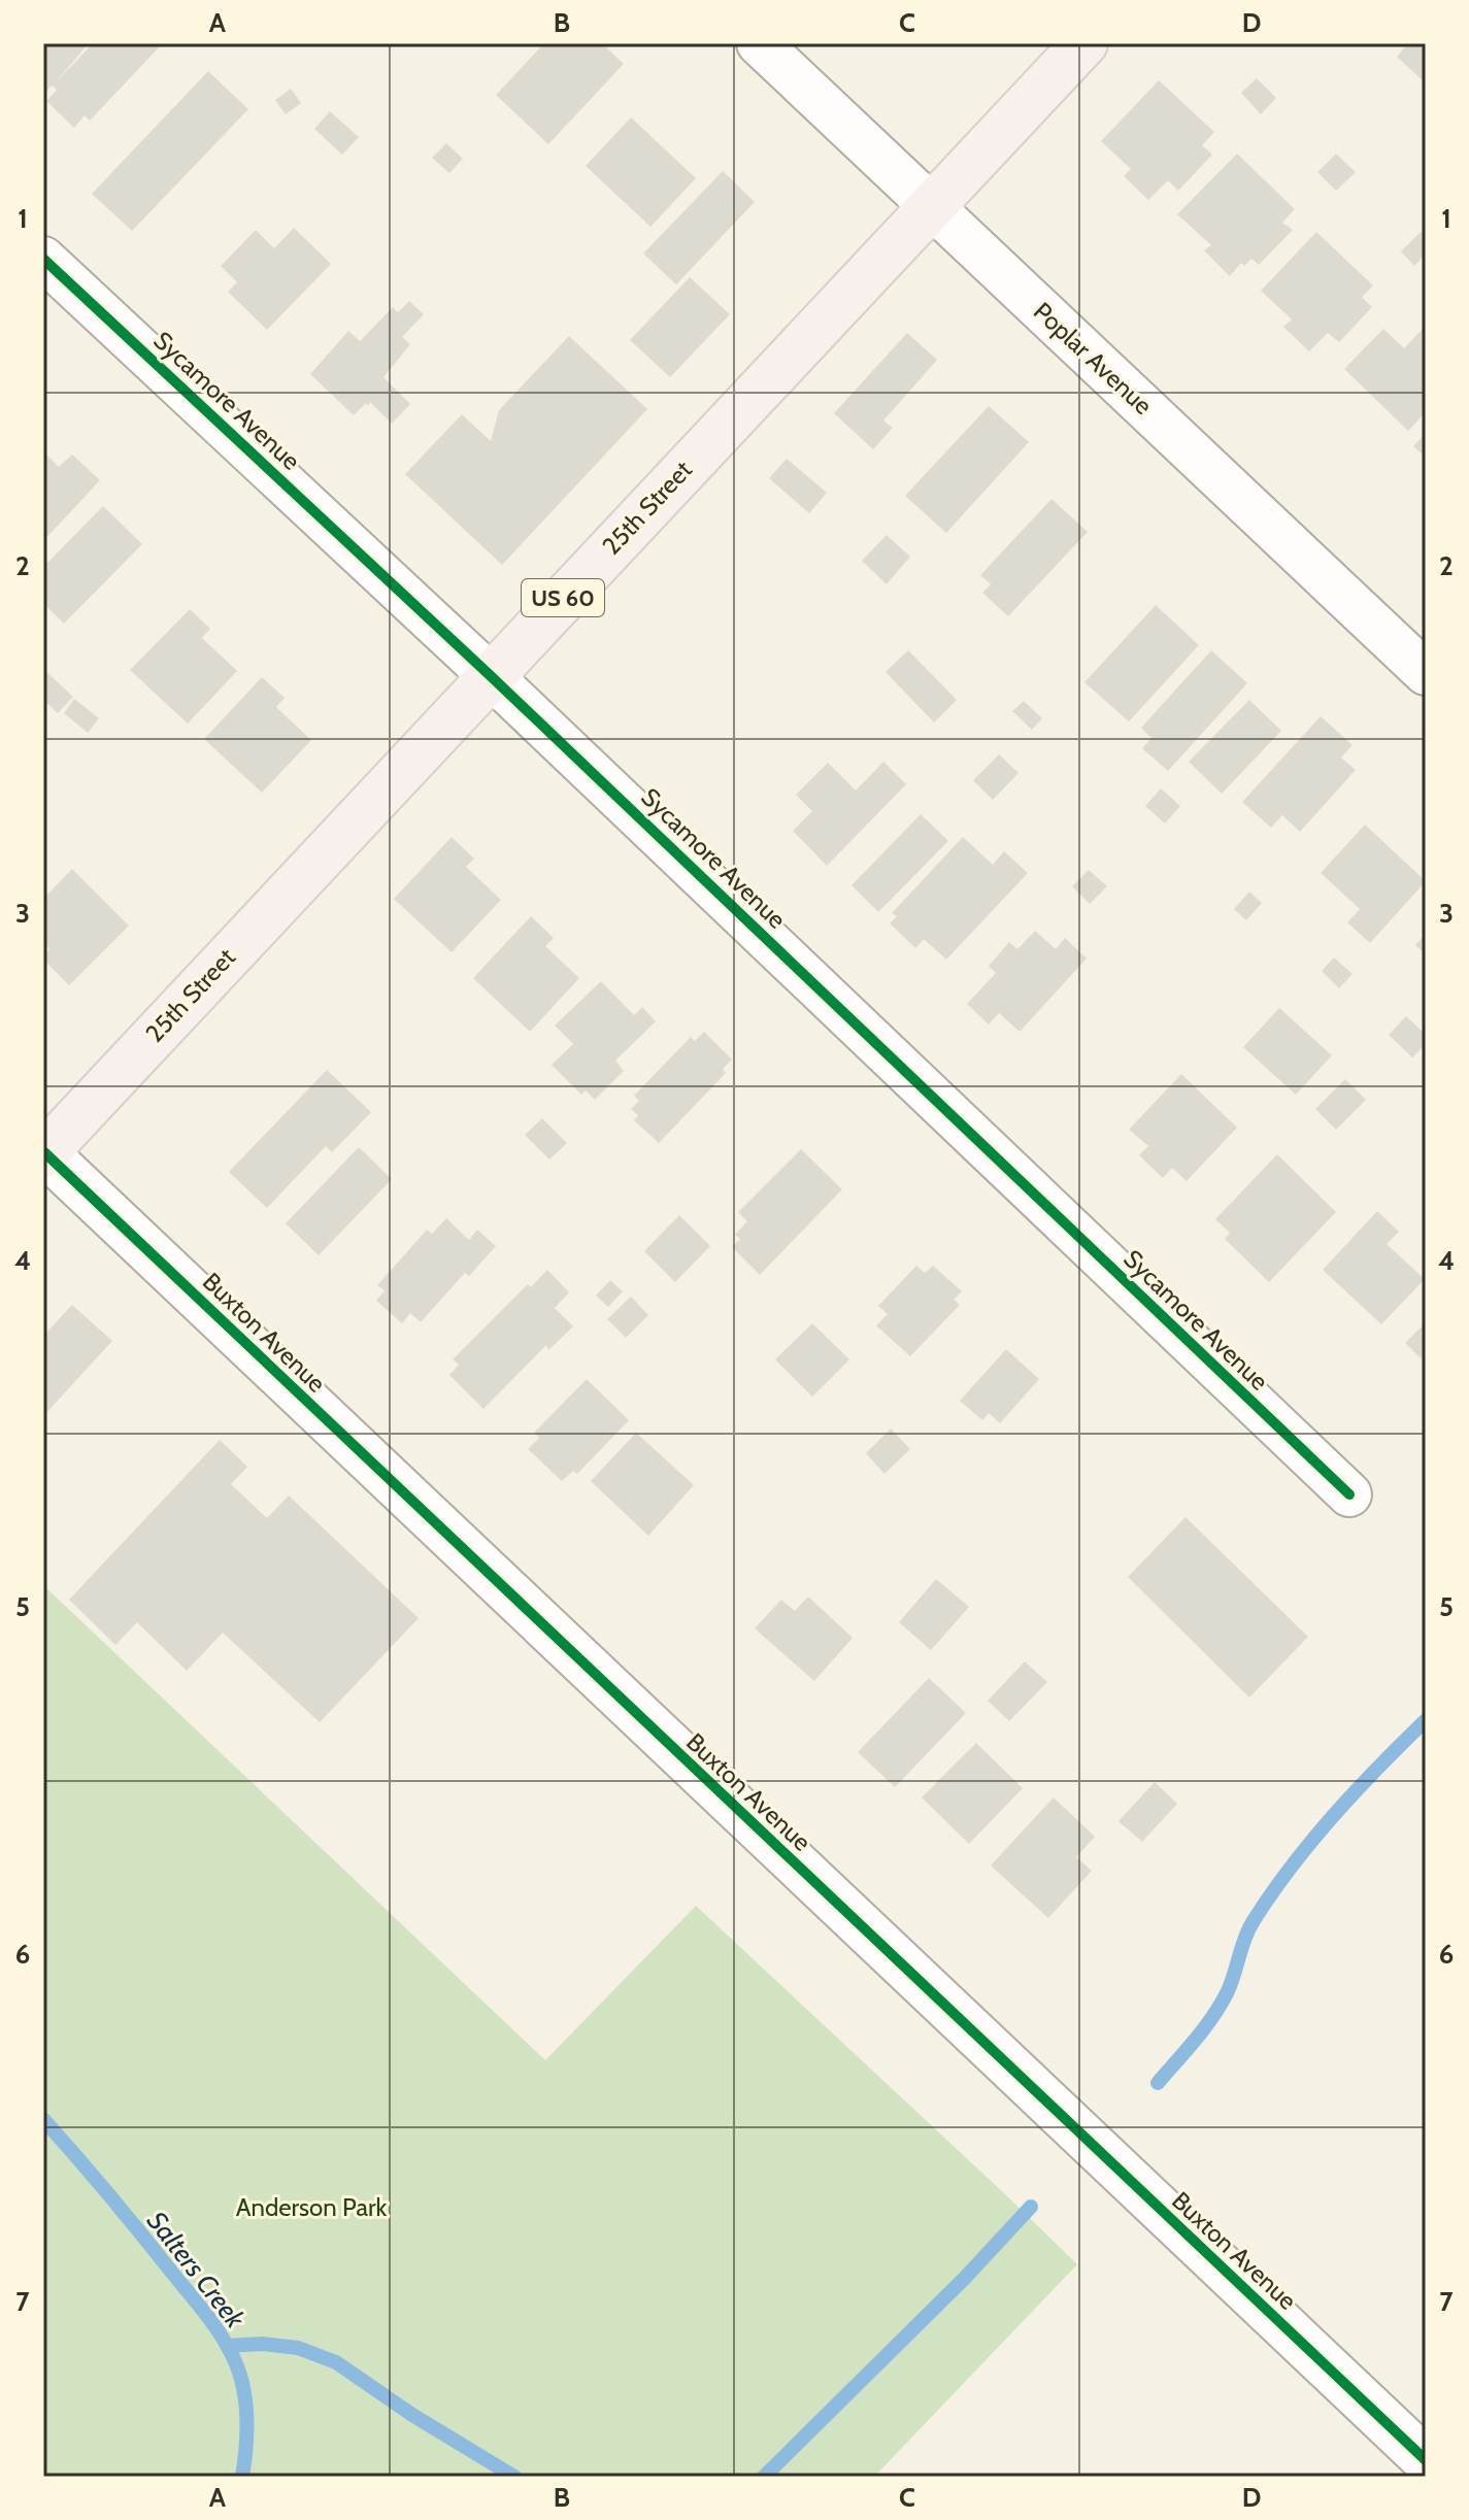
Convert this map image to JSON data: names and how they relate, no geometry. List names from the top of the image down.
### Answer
{
  "streets": {
    "main road": ["25th Street", "US 60"],
    "street": ["Poplar Avenue", "Sycamore Avenue", "Buxton Avenue"]
  },
  "crossings": [
    ["Poplar Avenue", "25th Street"],
    ["Sycamore Avenue", "25th Street"],
    ["25th Street", "Buxton Avenue"]
  ],
  "water": ["Salters Creek"],
  "parks": ["Anderson Park"],
  "grid": {
    "columns": [
      "A",
      "B",
      "C",
      "D"
    ],
    "rows": [
      "1",
      "2",
      "3",
      "4",
      "5",
      "6",
      "7"
    ]
  }
}
